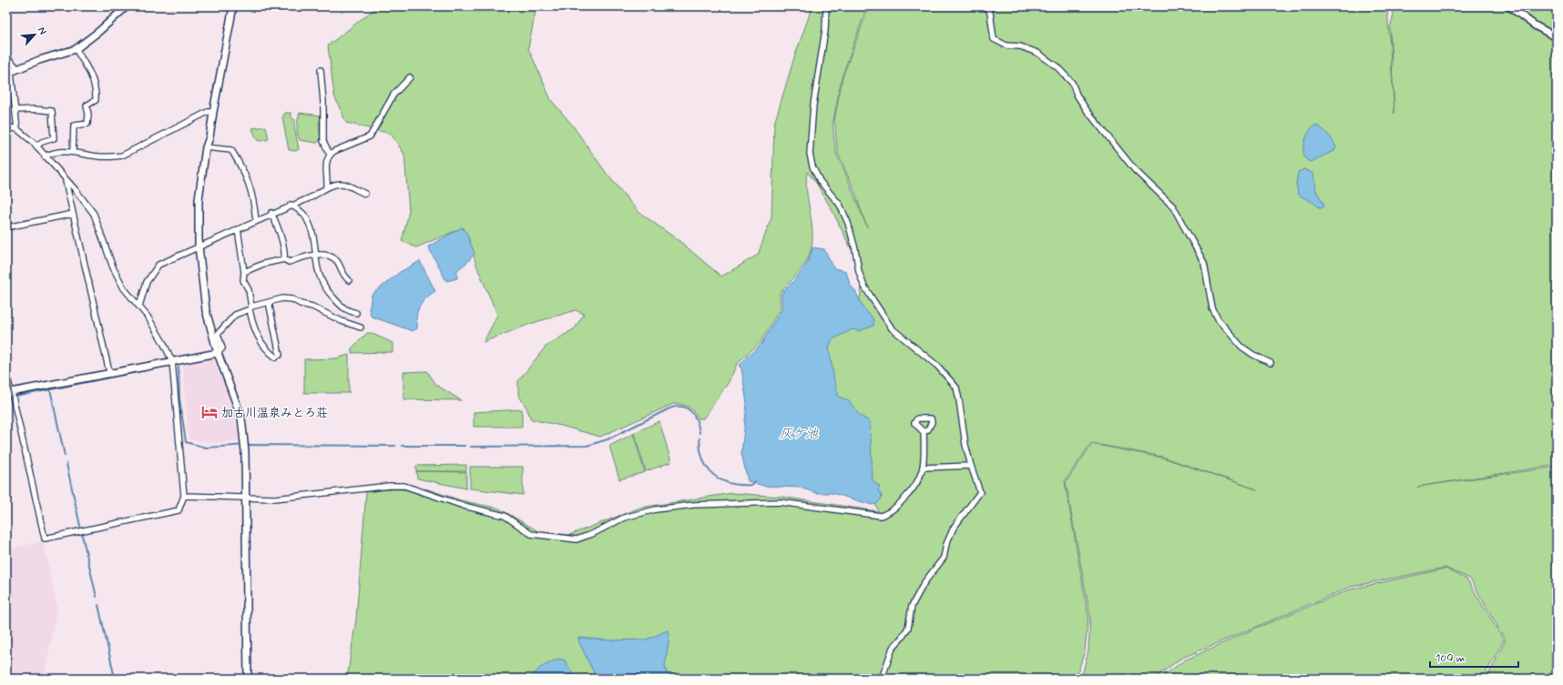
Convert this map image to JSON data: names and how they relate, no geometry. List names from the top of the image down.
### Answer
{
  "water": ["灰ケ池"],
  "places": {
    "hotel": ["加古川温泉みとろ荘"]
  },
  "scale_bar": "100 m",
  "north": "top right"
}
